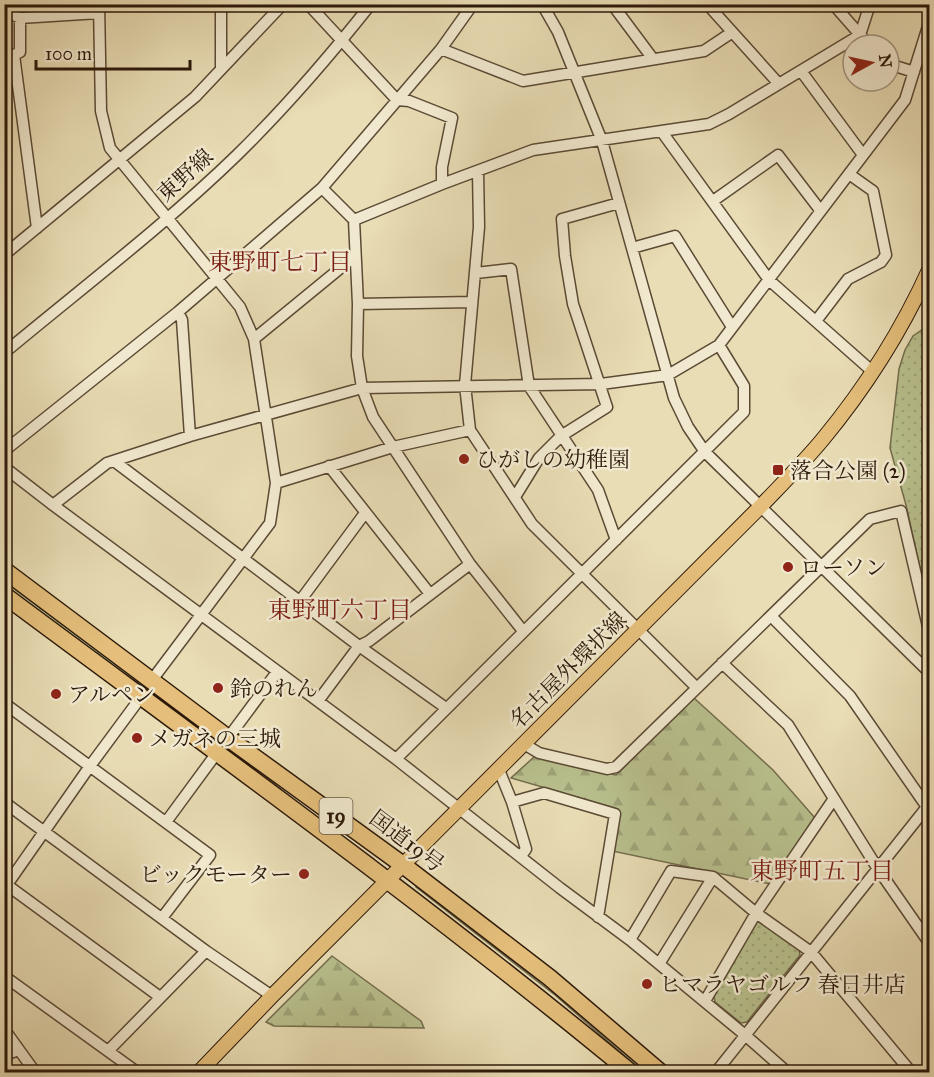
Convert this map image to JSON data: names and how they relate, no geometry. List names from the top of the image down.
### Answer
{
  "streets": {
    "highway": ["19", "国道19号"],
    "main road": ["名古屋外環状線"],
    "street": ["東野線"]
  },
  "crossings": [
    ["名古屋外環状線", "国道19号"]
  ],
  "districts": ["東野町七丁目", "東野町六丁目", "東野町五丁目"],
  "places": {
    "other": [
      "ひがしの幼稚園",
      "ローソン",
      "鈴のれん",
      "アルペン",
      "メガネの三城",
      "ビックモーター",
      "ヒマラヤゴルフ 春日井店"
    ],
    "transit": ["落合公園 (2)"]
  },
  "scale_bar": "100 m",
  "north": "right"
}
